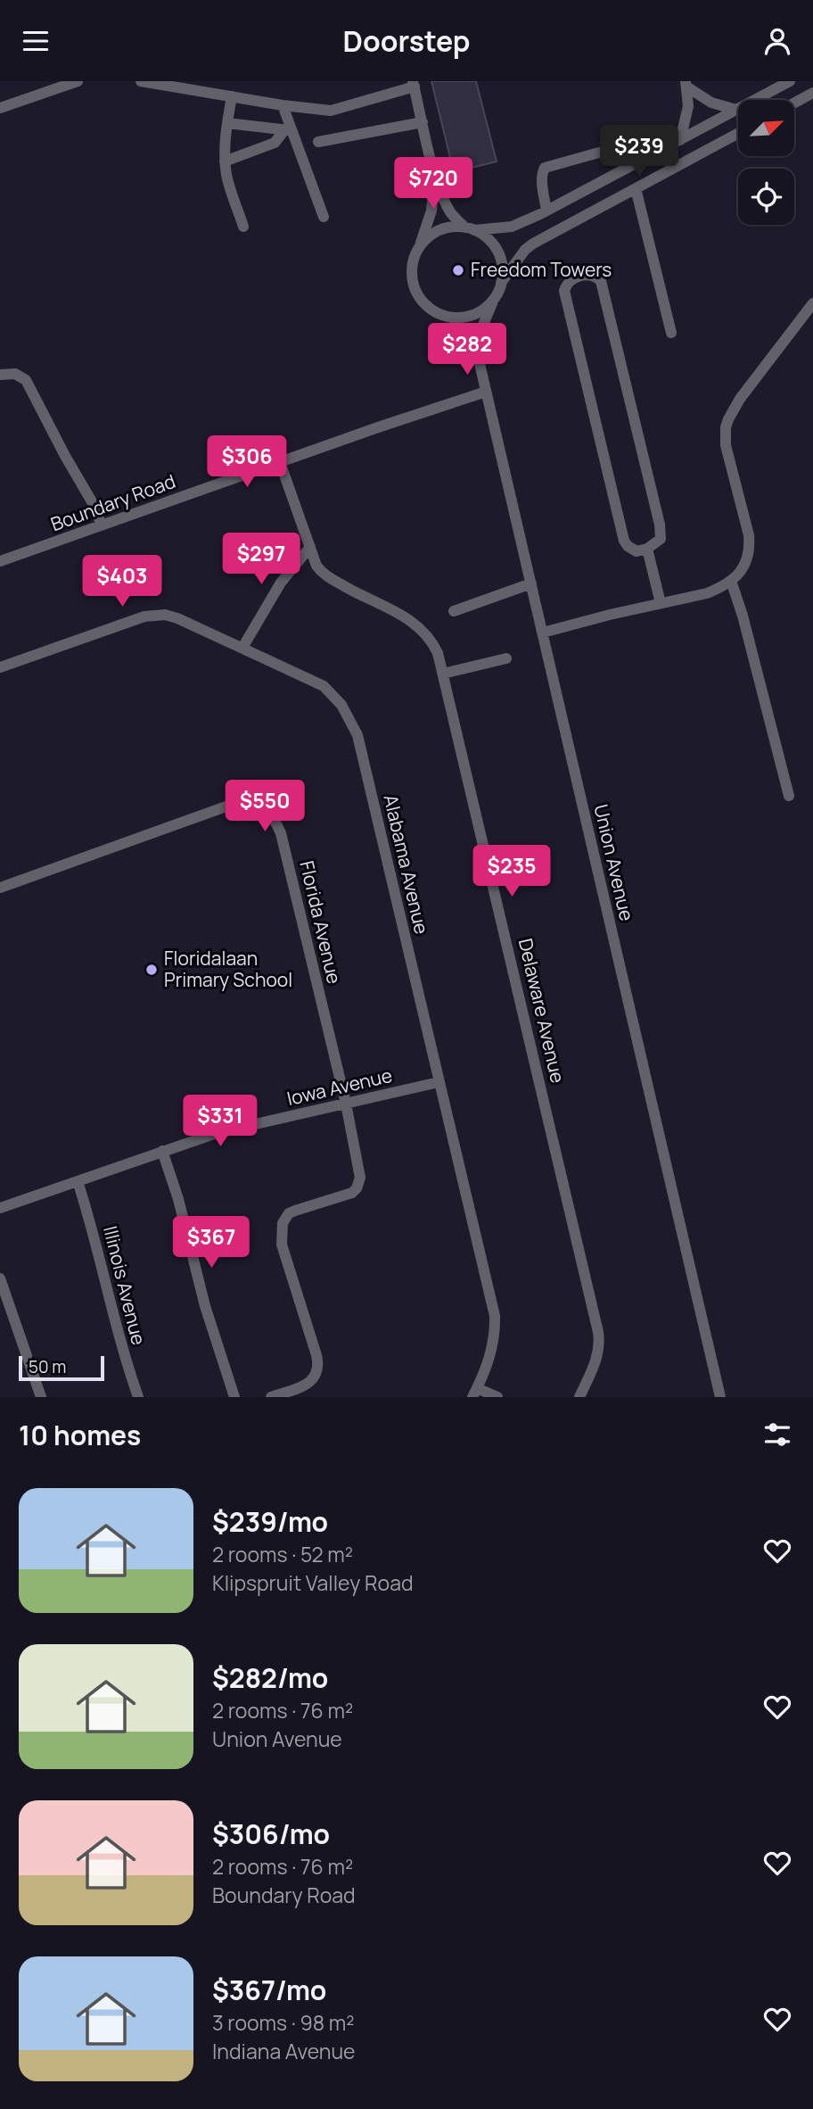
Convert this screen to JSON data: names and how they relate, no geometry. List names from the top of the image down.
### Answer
{
  "streets": {
    "street": [
      "Boundary Road",
      "Union Avenue",
      "Alabama Avenue",
      "Florida Avenue",
      "Delaware Avenue",
      "Iowa Avenue",
      "Illinois Avenue"
    ]
  },
  "crossings": [
    ["Boundary Road", "Union Avenue"],
    ["Boundary Road", "Delaware Avenue"],
    ["Alabama Avenue", "Iowa Avenue"],
    ["Florida Avenue", "Iowa Avenue"],
    ["Iowa Avenue", "Illinois Avenue"]
  ],
  "places": ["Freedom Towers", "Floridalaan Primary School"],
  "scale_bar": "50 m",
  "north": "top right",
  "page": {
    "header": "Doorstep",
    "price": [
      "$239",
      "$720",
      "$282",
      "$306",
      "$297",
      "$403",
      "$550",
      "$235",
      "$331",
      "$367"
    ],
    "scale": "50 m",
    "heading": "10 homes",
    "list": [
      {
        "name": "$239/mo",
        "note": "2 rooms · 52 m² · Klipspruit Valley Road"
      },
      {
        "name": "$282/mo",
        "note": "2 rooms · 76 m² · Union Avenue"
      },
      {
        "name": "$306/mo",
        "note": "2 rooms · 76 m² · Boundary Road"
      },
      {
        "name": "$367/mo",
        "note": "3 rooms · 98 m² · Indiana Avenue"
      }
    ]
  }
}
